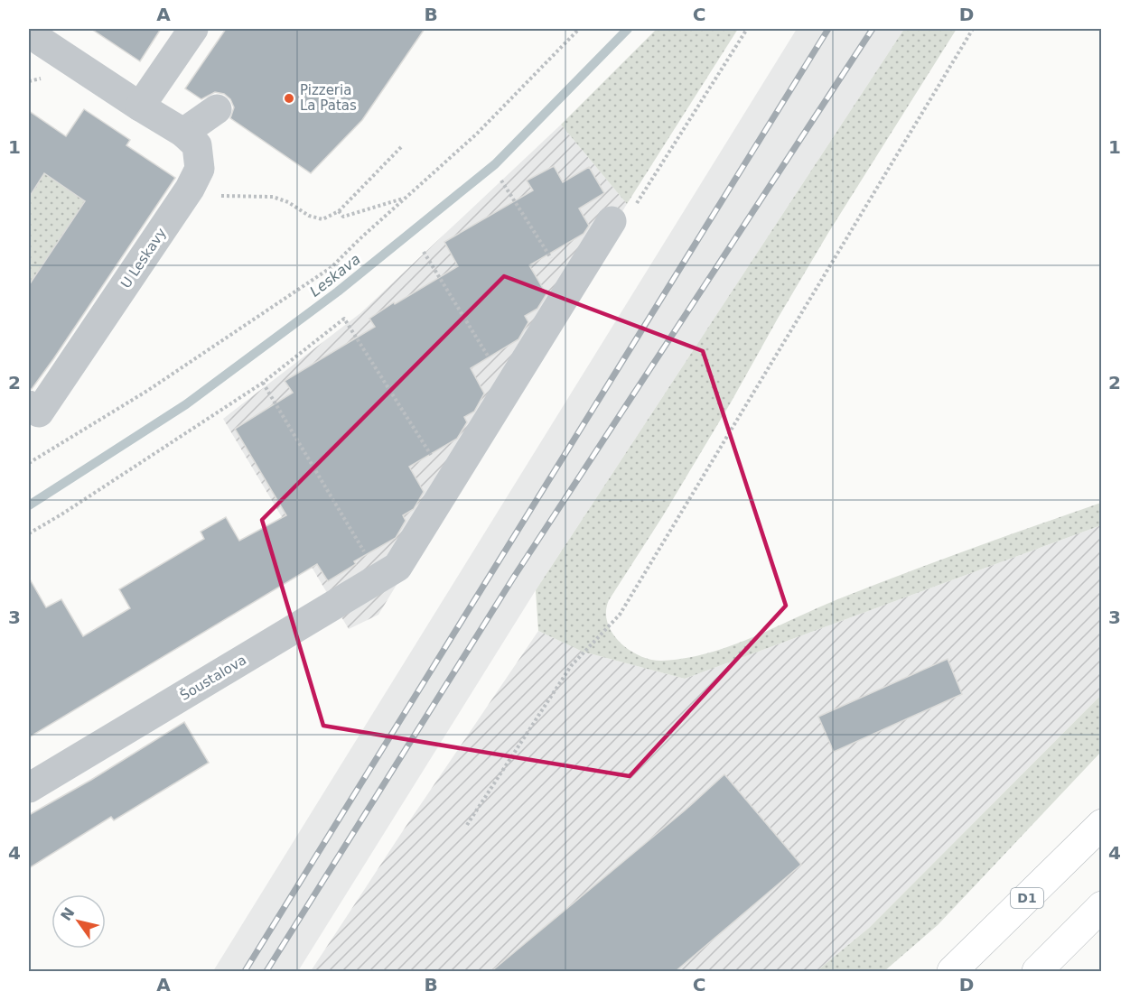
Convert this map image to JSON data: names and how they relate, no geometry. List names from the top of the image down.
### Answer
{
  "streets": {
    "highway": ["D1"],
    "street": ["U Leskavy", "Šoustalova"]
  },
  "water": ["Leskava"],
  "places": ["Pizzeria La Patas"],
  "north": "top left",
  "grid": {
    "columns": [
      "A",
      "B",
      "C",
      "D"
    ],
    "rows": [
      "1",
      "2",
      "3",
      "4"
    ]
  }
}
